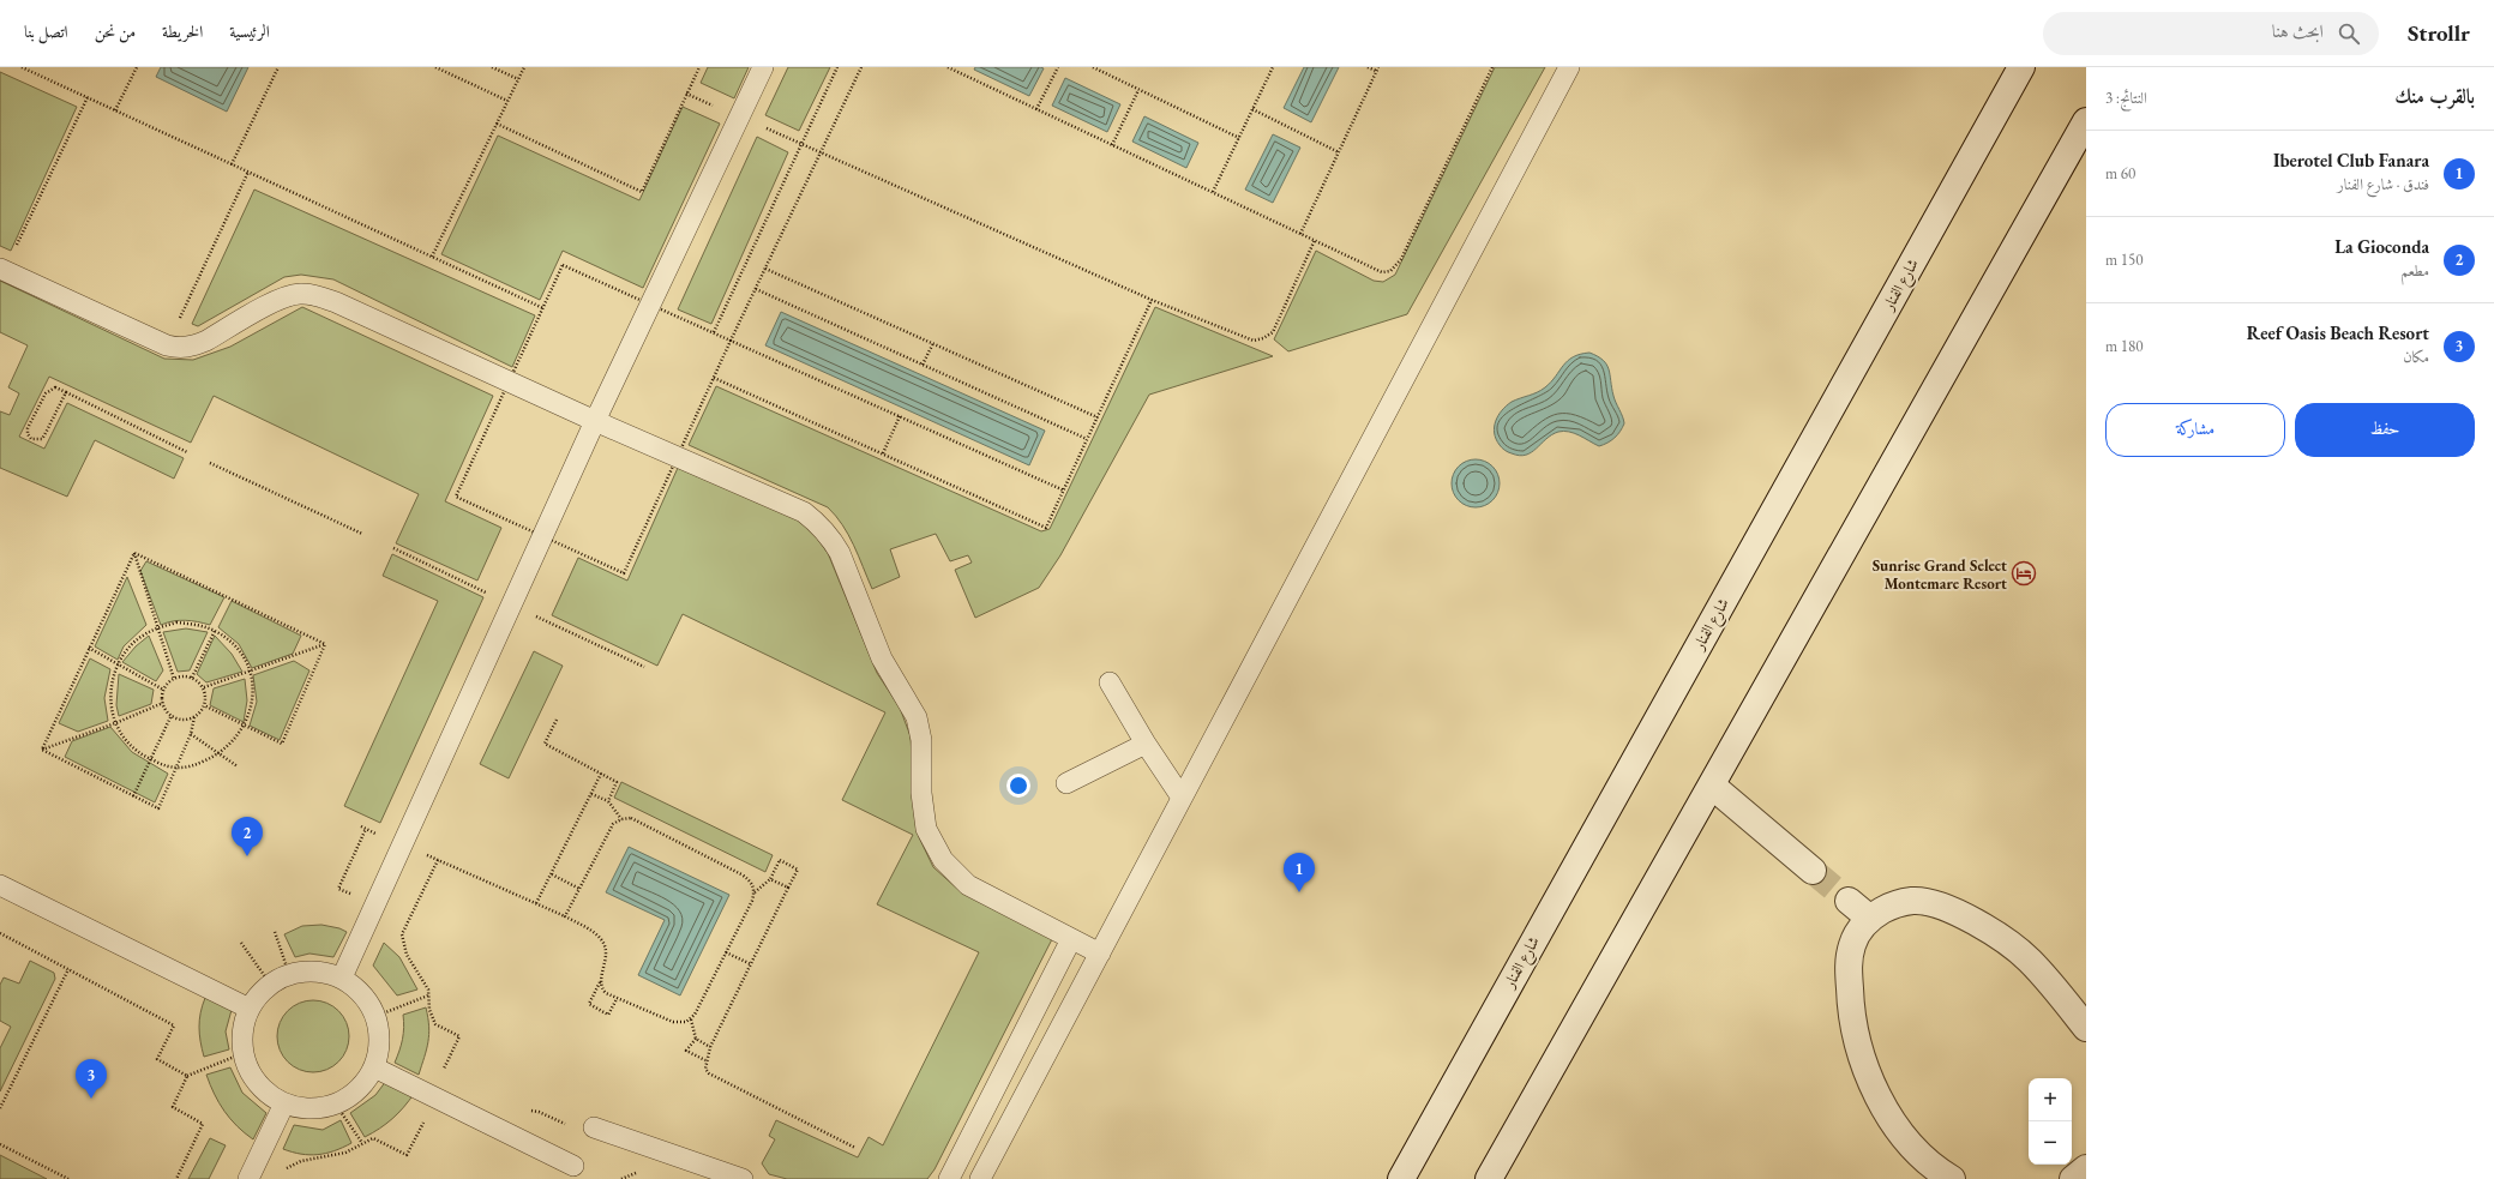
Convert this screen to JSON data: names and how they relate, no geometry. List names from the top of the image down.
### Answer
{
  "streets": {
    "main road": ["شارع الفنار"]
  },
  "places": {
    "hotel": ["Sunrise Grand Select Montemare Resort"]
  },
  "page": {
    "header": "Strollr",
    "search": "ابحث هنا",
    "nav": [
      "الرئيسية",
      "الخريطة",
      "من نحن",
      "اتصل بنا"
    ],
    "heading": ["بالقرب منك", "النتائج: 3"],
    "list": [
      {
        "mark": "1",
        "name": "Iberotel Club Fanara",
        "note": "فندق · شارع الفنار",
        "value": "60 m"
      },
      {
        "mark": "2",
        "name": "La Gioconda",
        "note": "مطعم",
        "value": "150 m"
      },
      {
        "mark": "3",
        "name": "Reef Oasis Beach Resort",
        "note": "مكان",
        "value": "180 m"
      }
    ],
    "buttons": ["حفظ", "مشاركة"],
    "pins": ["2", "1", "3"],
    "map_buttons": ["+", "−"]
  }
}
